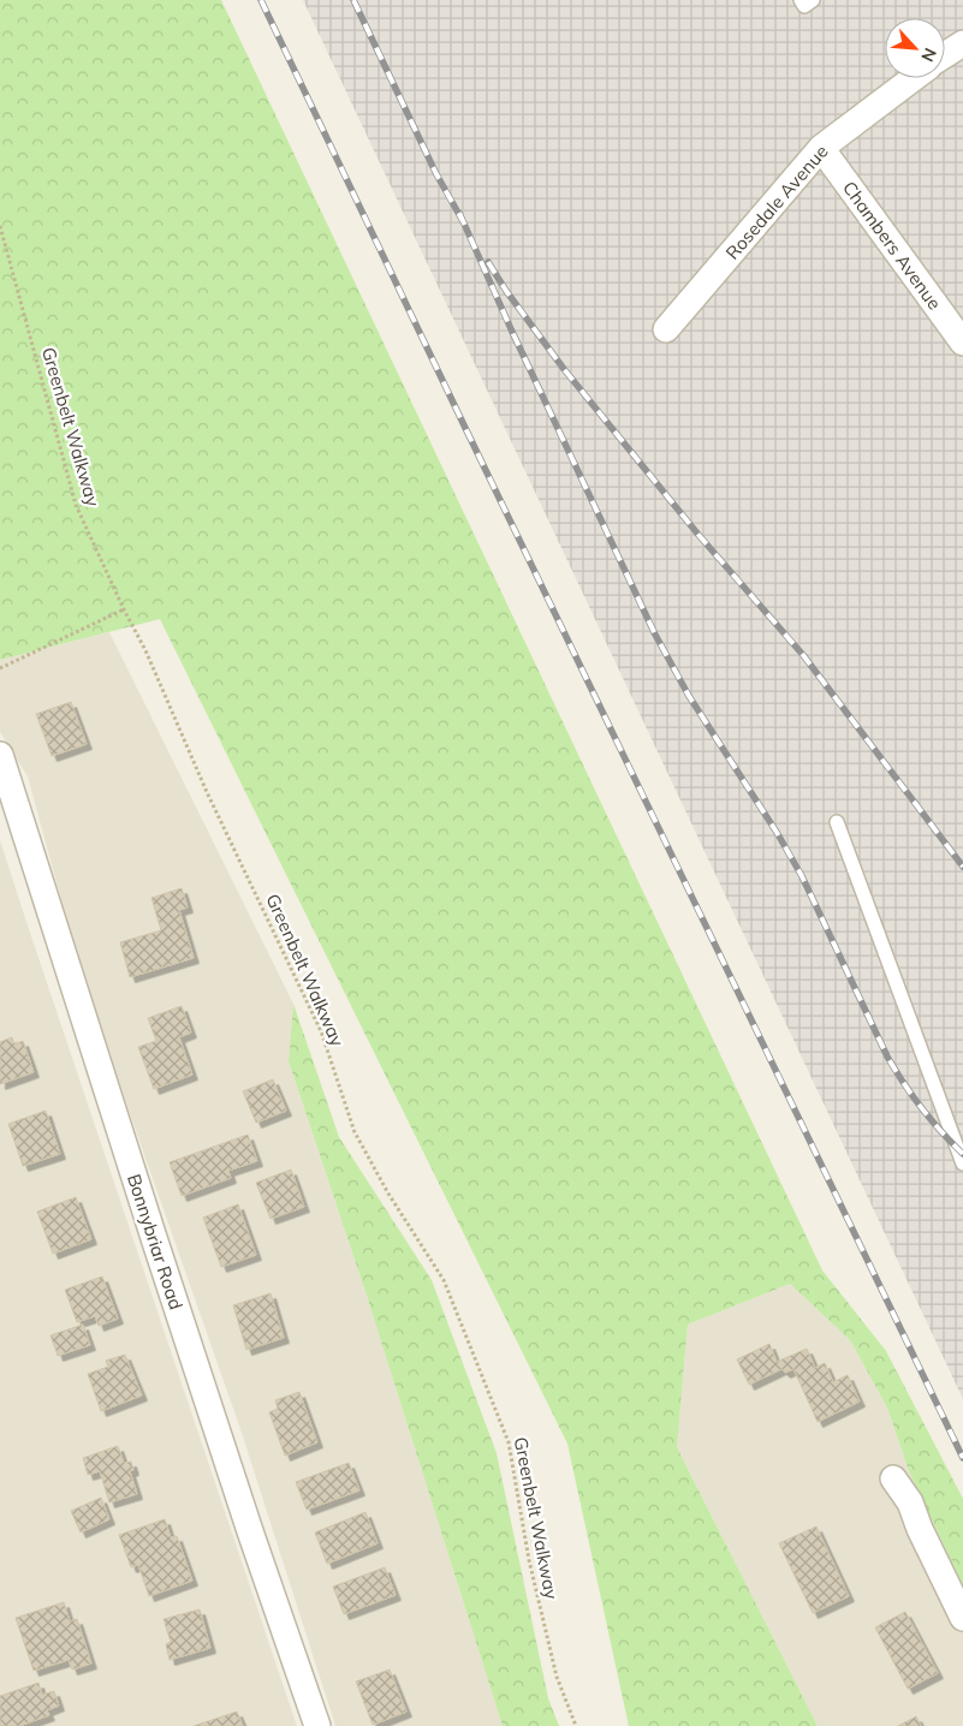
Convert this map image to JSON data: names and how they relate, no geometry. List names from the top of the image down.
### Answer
{
  "streets": {
    "street": ["Rosedale Avenue", "Chambers Avenue", "Bonnybriar Road"],
    "path": ["Greenbelt Walkway"]
  },
  "crossings": [
    ["Rosedale Avenue", "Chambers Avenue"]
  ],
  "north": "bottom right"
}
